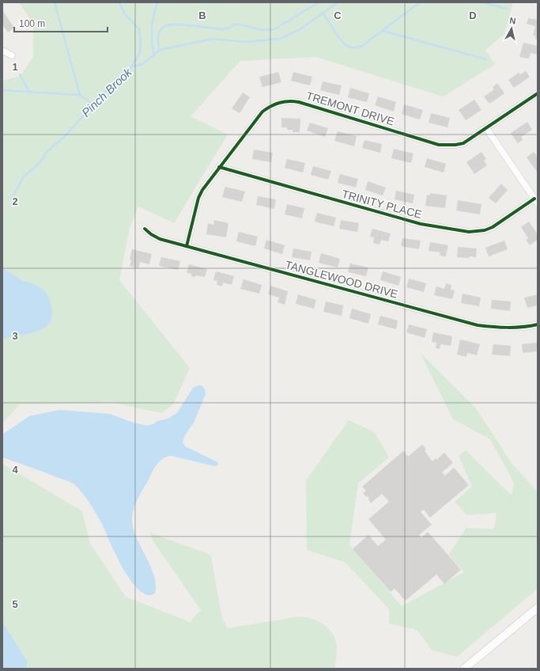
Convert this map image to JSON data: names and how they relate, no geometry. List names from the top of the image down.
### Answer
{
  "streets": {
    "street": ["TREMONT DRIVE", "TRINITY PLACE", "TANGLEWOOD DRIVE"]
  },
  "crossings": [
    ["TREMONT DRIVE", "TRINITY PLACE"],
    ["TREMONT DRIVE", "TANGLEWOOD DRIVE"]
  ],
  "water": ["Pinch Brook"],
  "scale_bar": "100 m",
  "north": "top",
  "grid": {
    "columns": ["B", "C", "D"],
    "rows": [
      "1",
      "2",
      "3",
      "4",
      "5"
    ]
  }
}
